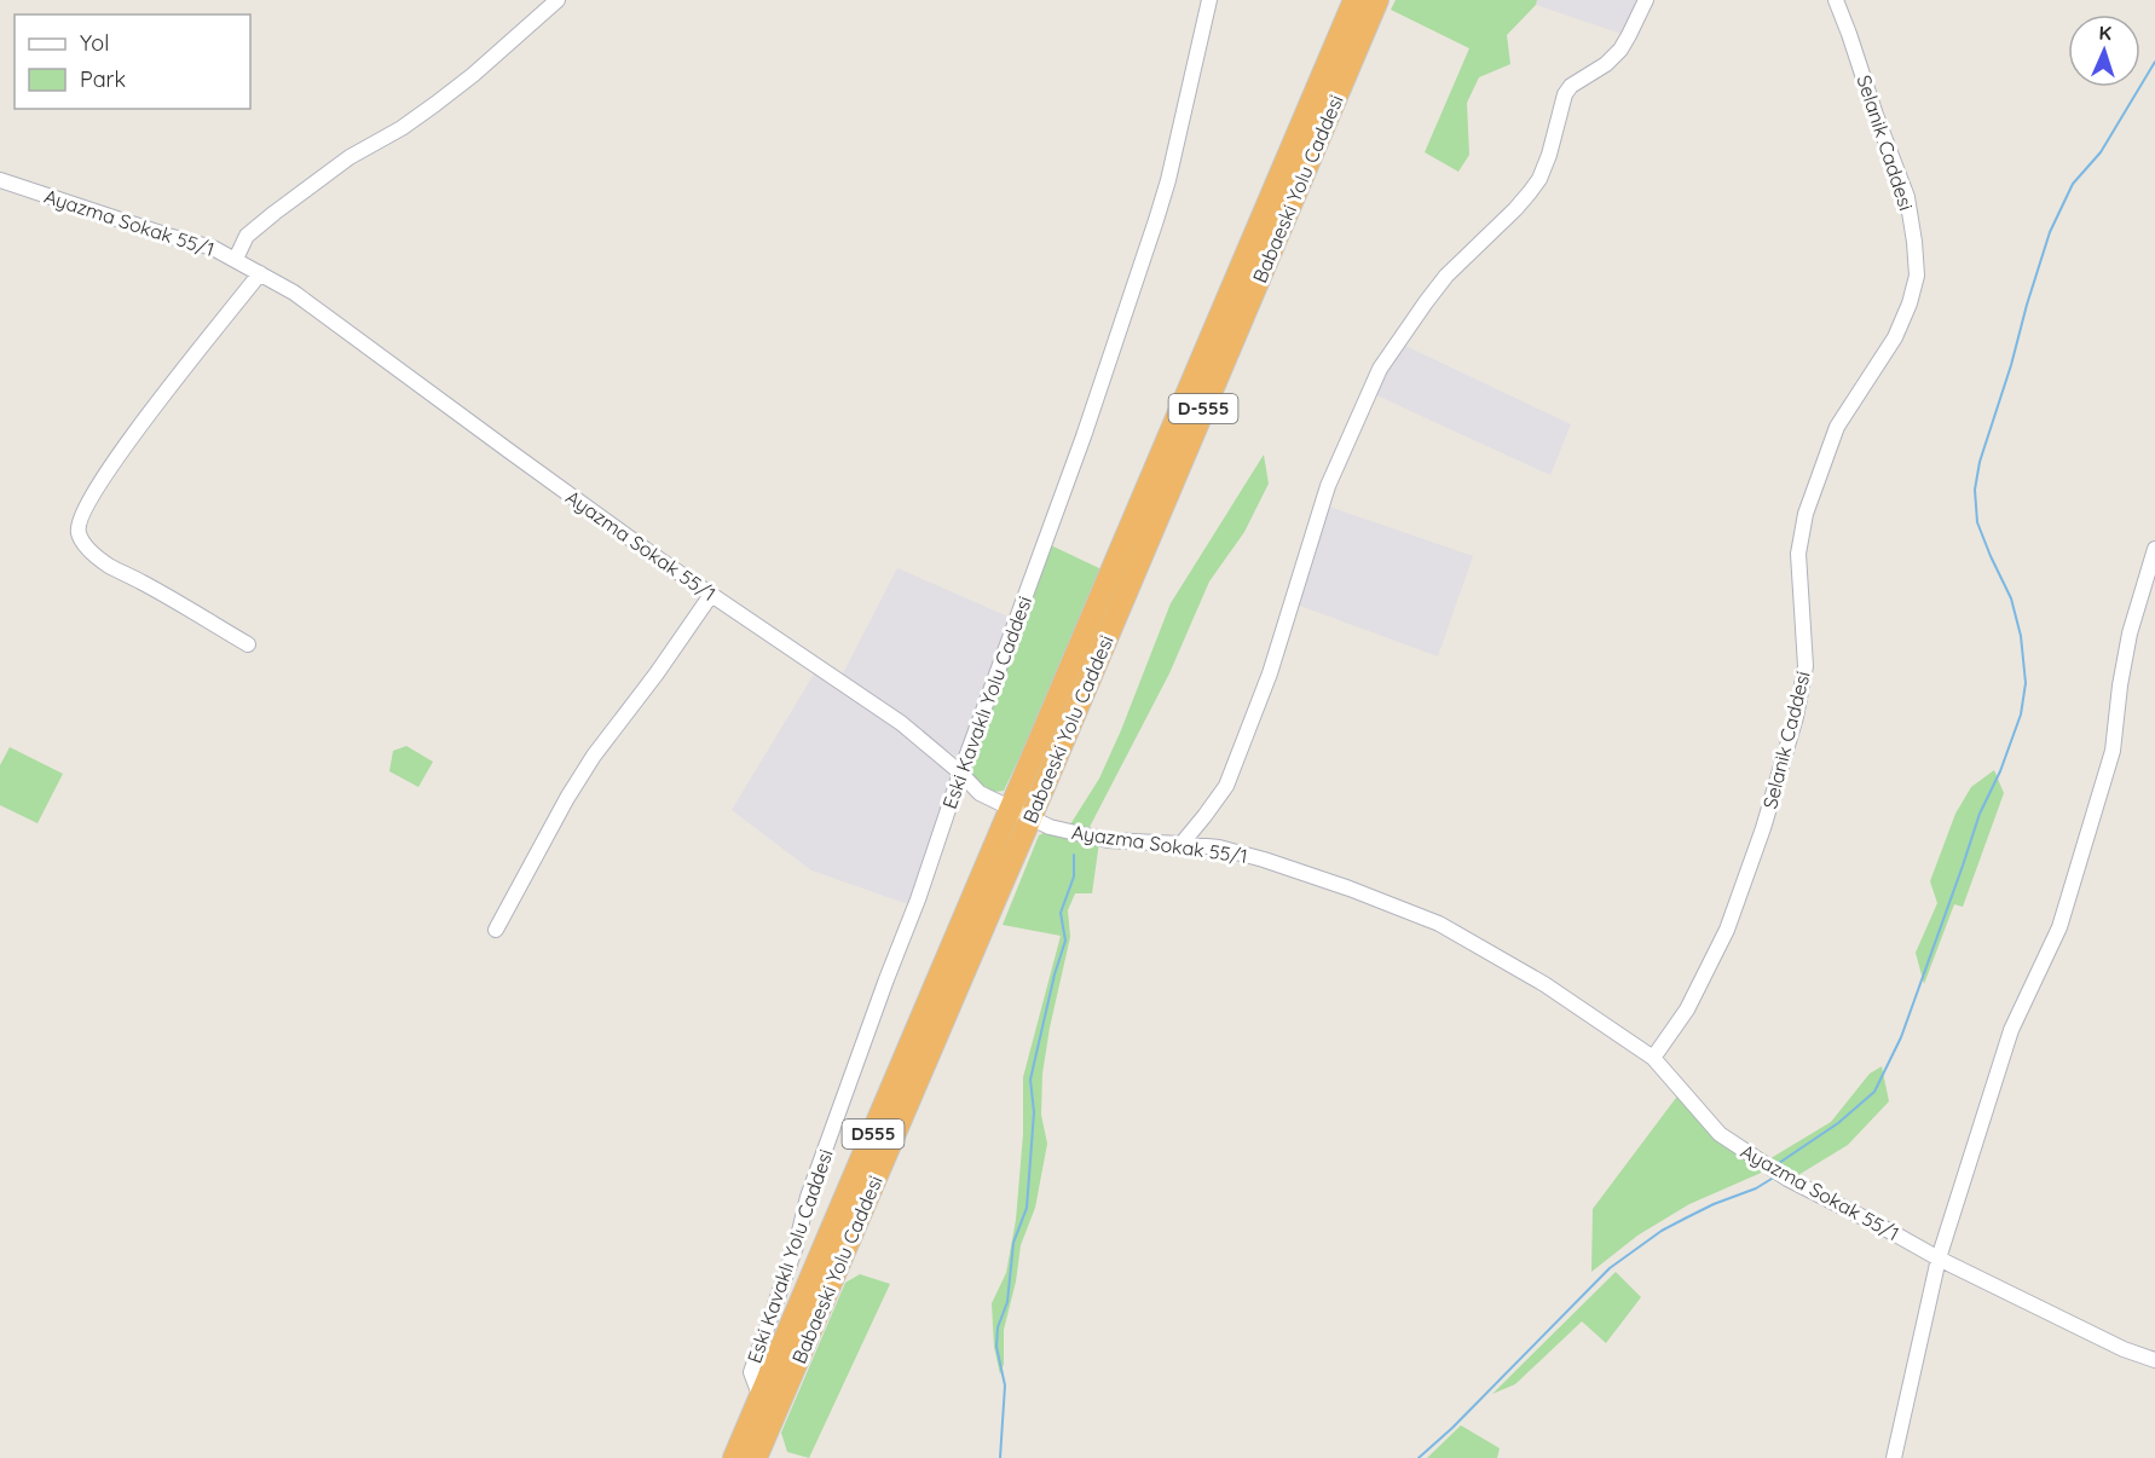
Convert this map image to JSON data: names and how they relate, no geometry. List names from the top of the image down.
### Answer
{
  "streets": {
    "highway": ["Babaeski Yolu Caddesi", "D-555", "D555"],
    "street": ["Selanik Caddesi", "Ayazma Sokak 55/1", "Eski Kavaklı Yolu Caddesi"]
  },
  "crossings": [
    ["Selanik Caddesi", "Ayazma Sokak 55/1"],
    ["Babaeski Yolu Caddesi", "Ayazma Sokak 55/1"],
    ["Babaeski Yolu Caddesi", "Eski Kavaklı Yolu Caddesi"],
    ["Ayazma Sokak 55/1", "Eski Kavaklı Yolu Caddesi"]
  ],
  "legend": ["Yol", "Park"],
  "north": "top"
}
